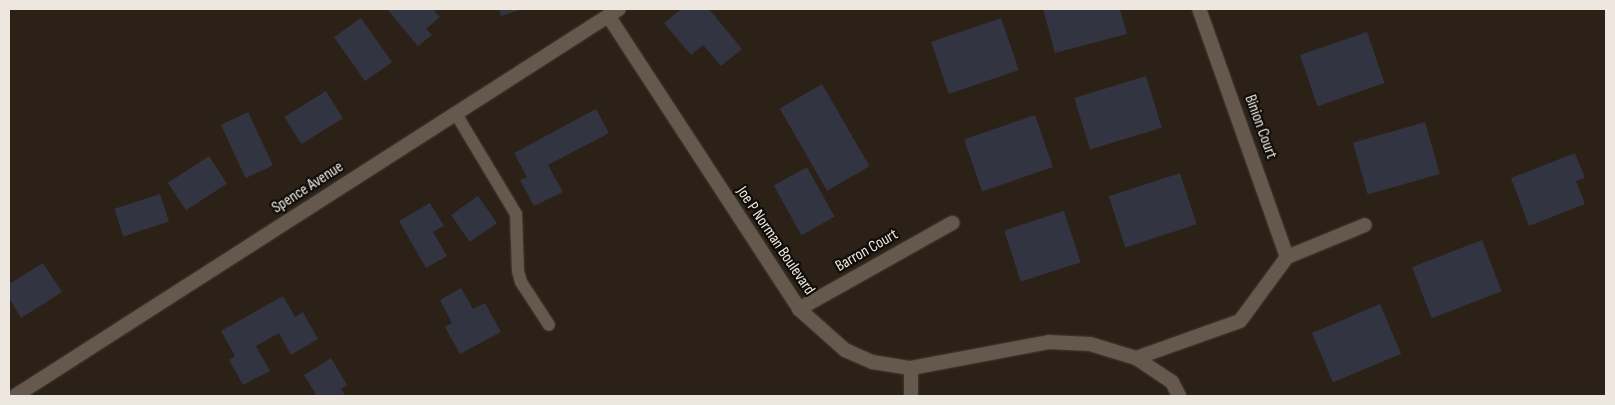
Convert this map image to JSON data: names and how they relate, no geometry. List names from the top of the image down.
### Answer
{
  "streets": {
    "street": [
      "Binion Court",
      "Spence Avenue",
      "Joe P Norman Boulevard",
      "Barron Court"
    ]
  },
  "crossings": [
    ["Spence Avenue", "Joe P Norman Boulevard"],
    ["Joe P Norman Boulevard", "Barron Court"]
  ]
}
